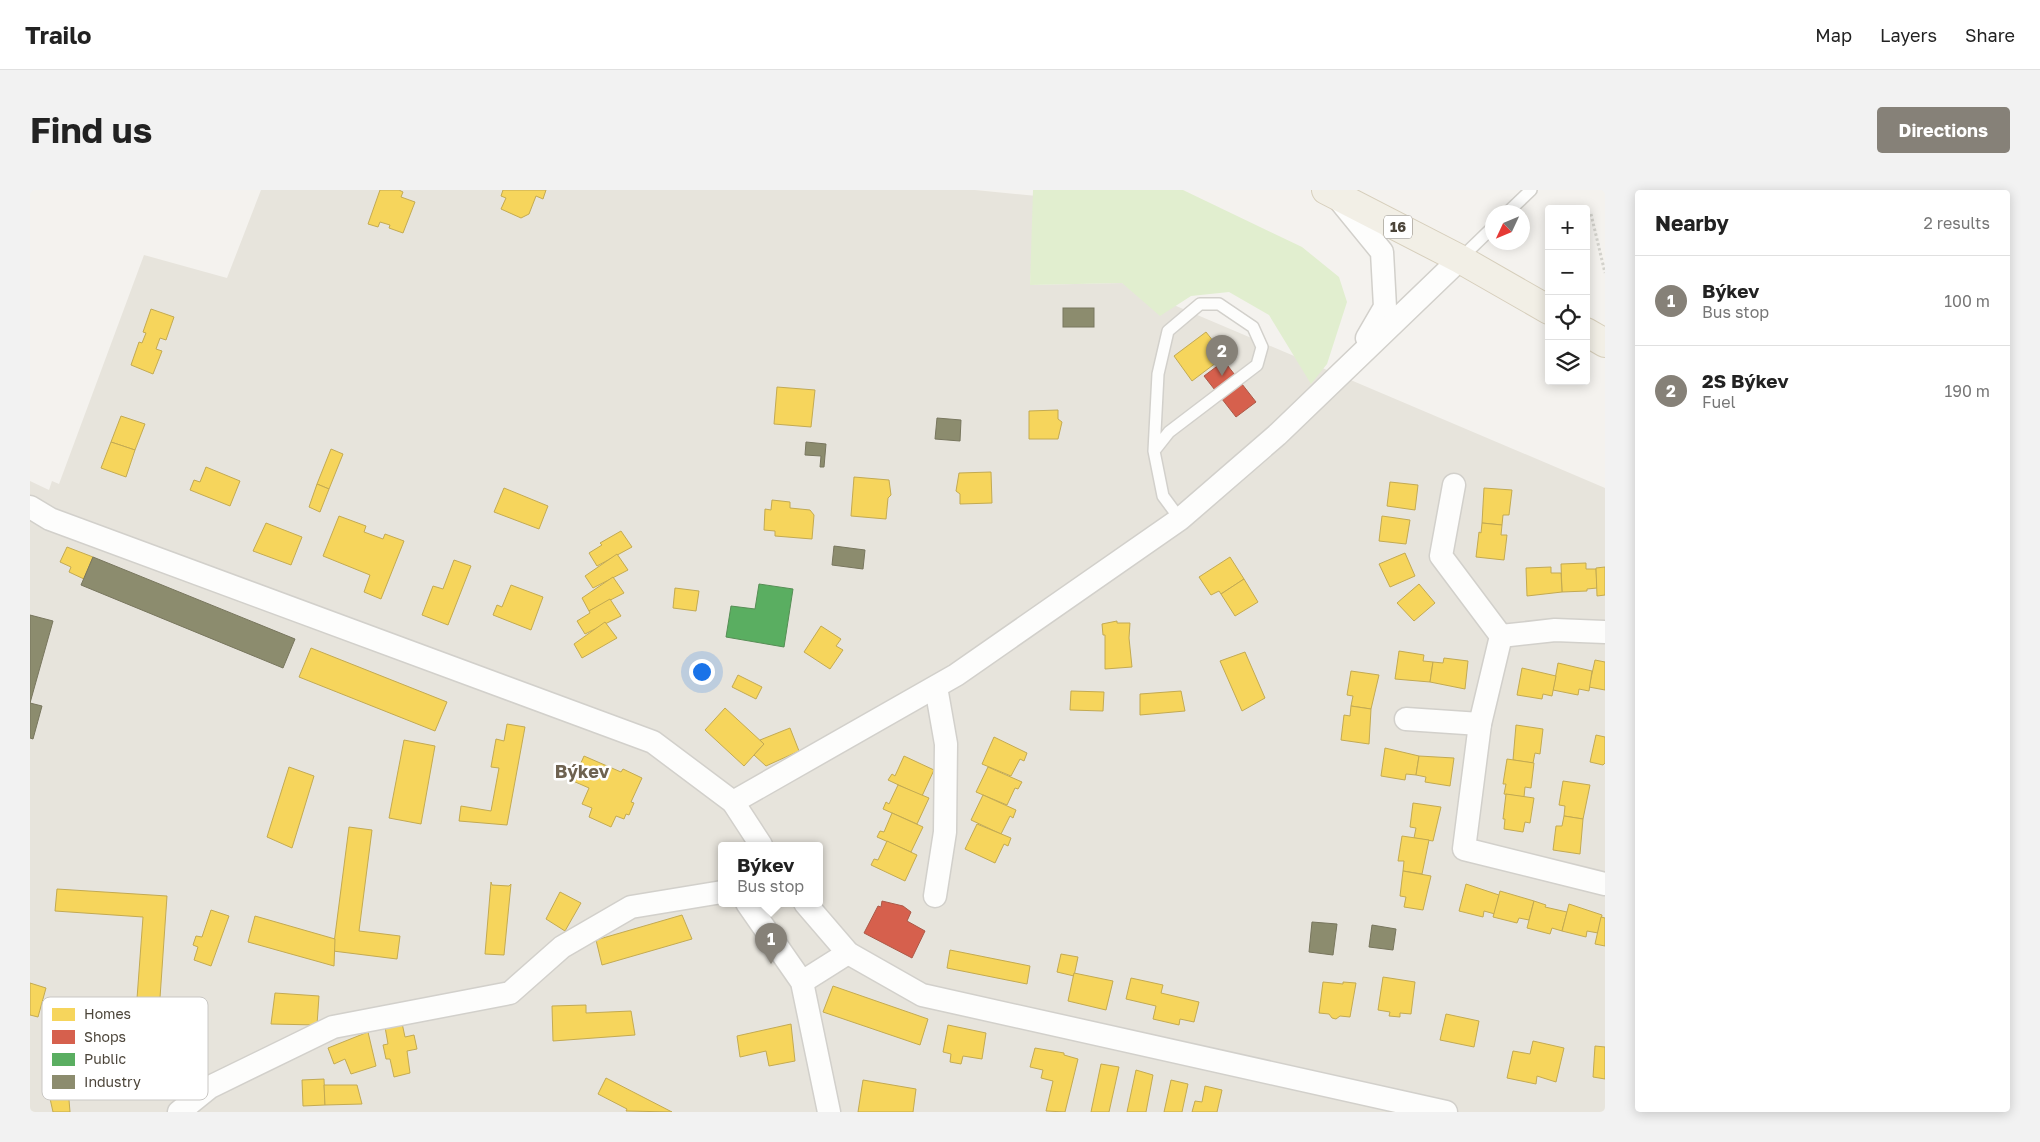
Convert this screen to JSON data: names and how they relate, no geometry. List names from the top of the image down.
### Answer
{
  "streets": {
    "main road": ["16"]
  },
  "districts": ["Býkev"],
  "legend": [
    "Homes",
    "Shops",
    "Public",
    "Industry"
  ],
  "north": "bottom left",
  "page": {
    "header": "Trailo",
    "nav": ["Map", "Layers", "Share"],
    "buttons": "Directions",
    "title": "Find us",
    "heading": ["Nearby", "2 results"],
    "map_buttons": ["+", "−"],
    "list": [
      {
        "mark": "1",
        "name": "Býkev",
        "note": "Bus stop",
        "value": "100 m"
      },
      {
        "mark": "2",
        "name": "2S Býkev",
        "note": "Fuel",
        "value": "190 m"
      }
    ],
    "pins": ["2", "1"],
    "popup": ["Býkev", "Bus stop"]
  }
}
